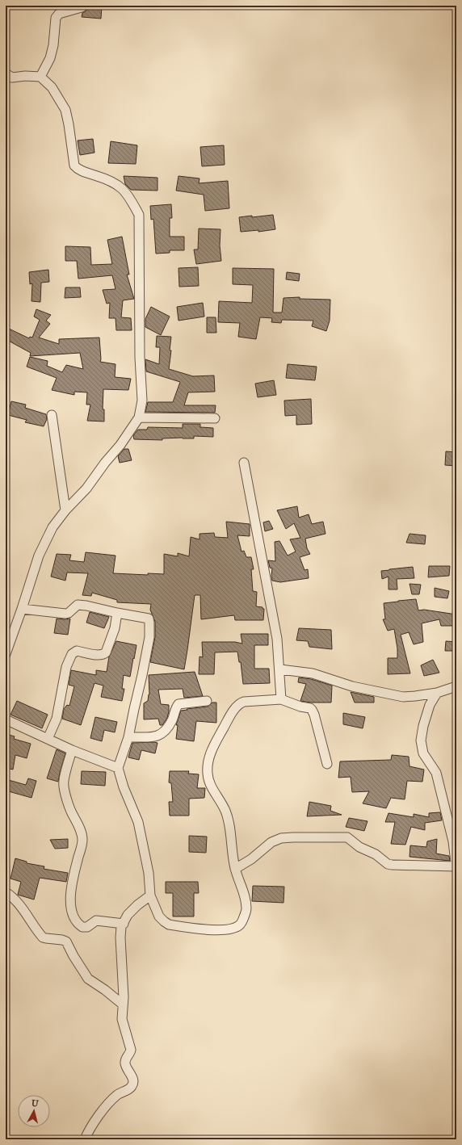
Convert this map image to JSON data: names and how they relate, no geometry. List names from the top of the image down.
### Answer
{
  "north": "top"
}
